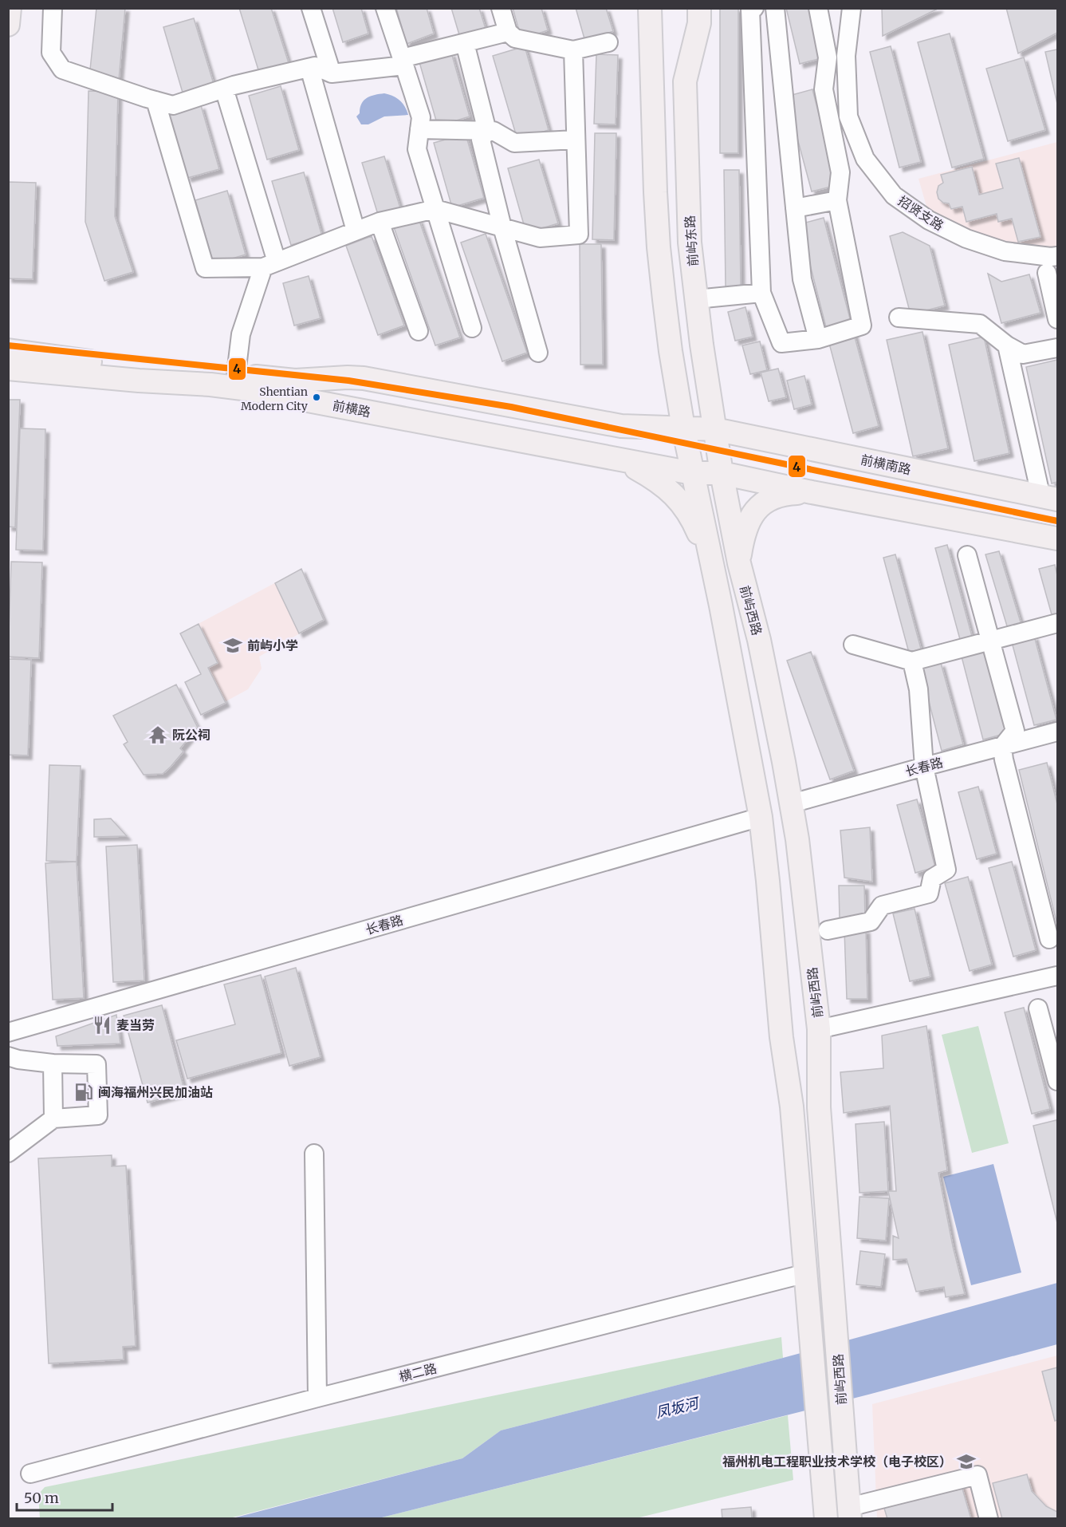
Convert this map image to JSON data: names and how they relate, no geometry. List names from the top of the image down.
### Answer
{
  "streets": {
    "main road": [
      "前屿东路",
      "前横路",
      "前横南路",
      "前屿西路"
    ],
    "street": ["招贤支路", "长春路", "横二路"]
  },
  "crossings": [
    ["前屿东路", "前横路"],
    ["前屿东路", "前横南路"],
    ["前屿东路", "前屿西路"],
    ["前横路", "前横南路"],
    ["前横路", "前屿西路"],
    ["前屿西路", "长春路"],
    ["前屿西路", "横二路"]
  ],
  "water": ["凤坂河"],
  "places": {
    "other": ["Shentian Modern City"],
    "school or university": ["前屿小学", "福州机电工程职业技术学校（电子校区）"],
    "temple": ["阮公祠"],
    "restaurant": ["麦当劳"],
    "fuel station": ["闽海福州兴民加油站"]
  },
  "lines": ["transit line 4"],
  "scale_bar": "50 m"
}
